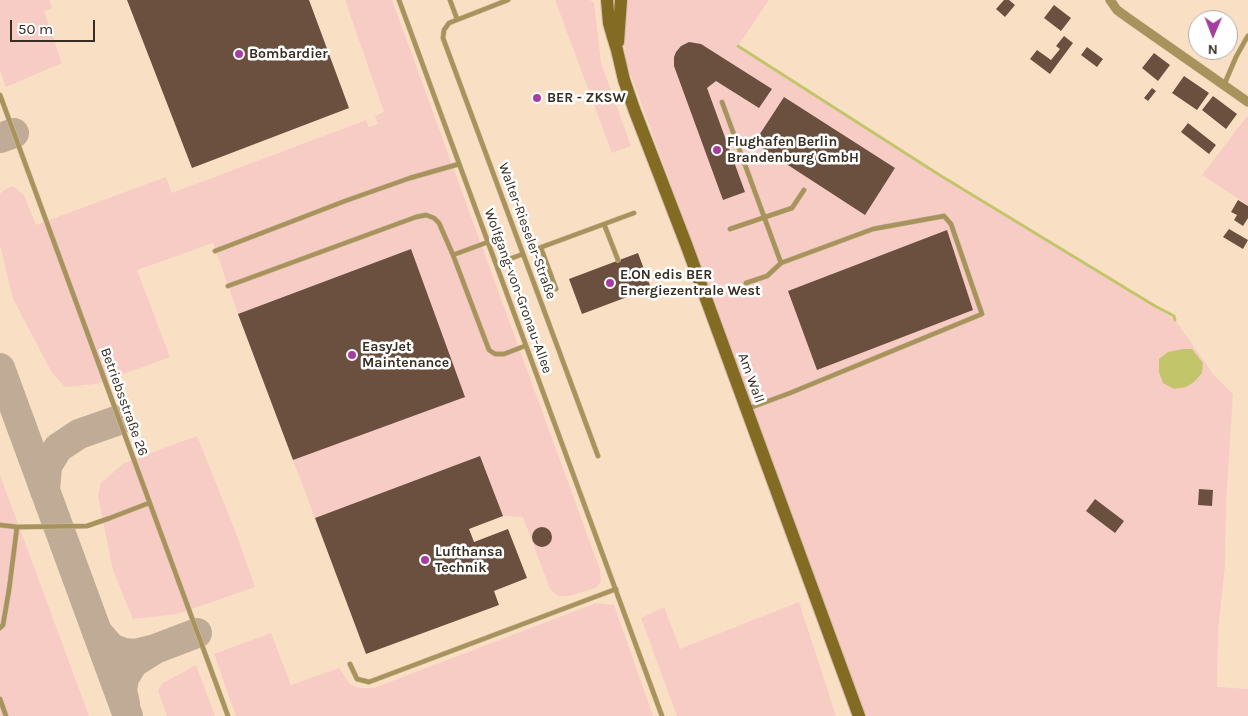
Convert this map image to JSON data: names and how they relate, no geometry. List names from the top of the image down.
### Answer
{
  "streets": {
    "street": ["Am Wall"],
    "lane": ["Walter-Rieseler-Straße", "Wolfgang-von-Gronau-Allee", "Betriebsstraße 26"]
  },
  "places": [
    "Bombardier",
    "BER - ZKSW",
    "Flughafen Berlin Brandenburg GmbH",
    "E.ON edis BER Energiezentrale West",
    "EasyJet Maintenance",
    "Lufthansa Technik"
  ],
  "scale_bar": "50 m",
  "north": "bottom"
}
